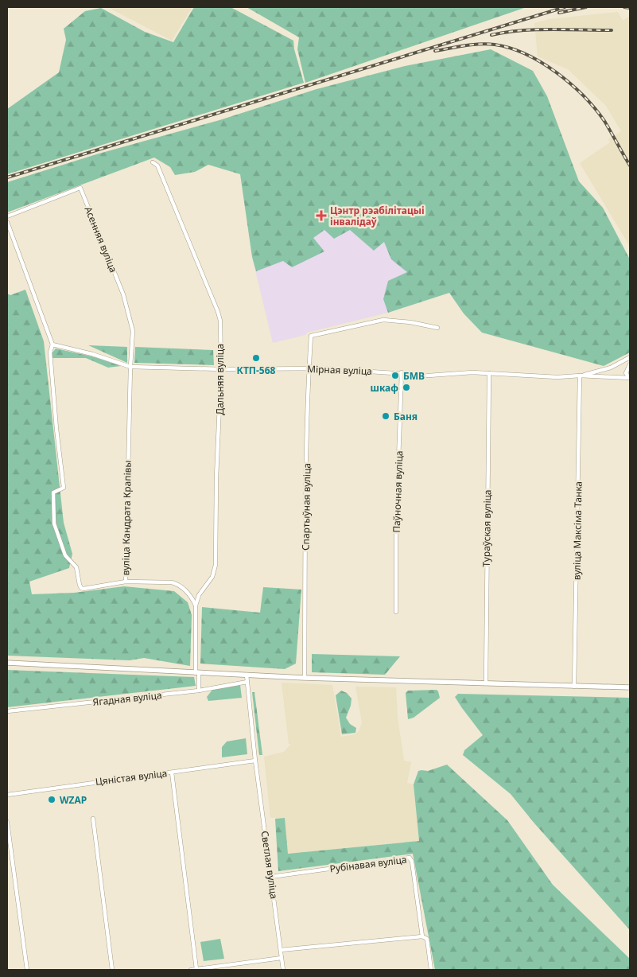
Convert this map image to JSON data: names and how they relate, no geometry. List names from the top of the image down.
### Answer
{
  "streets": {
    "street": [
      "Асенняя вуліца",
      "Мірная вуліца",
      "Дальняя вуліца",
      "Паўночная вуліца",
      "Спартыўная вуліца",
      "вуліца Кандрата Крапівы",
      "Тураўская вуліца",
      "вуліца Максіма Танка",
      "Ягадная вуліца",
      "Цяністая вуліца",
      "Рубінавая вуліца",
      "Светлая вуліца"
    ]
  },
  "crossings": [
    ["Асенняя вуліца", "Мірная вуліца"],
    ["Асенняя вуліца", "вуліца Кандрата Крапівы"],
    ["Мірная вуліца", "Дальняя вуліца"],
    ["Мірная вуліца", "Паўночная вуліца"],
    ["Мірная вуліца", "Спартыўная вуліца"],
    ["Мірная вуліца", "вуліца Кандрата Крапівы"],
    ["Мірная вуліца", "Тураўская вуліца"],
    ["Мірная вуліца", "вуліца Максіма Танка"],
    ["Ягадная вуліца", "Светлая вуліца"],
    ["Цяністая вуліца", "Светлая вуліца"],
    ["Рубінавая вуліца", "Светлая вуліца"]
  ],
  "places": {
    "health": ["Цэнтр рэабілітацыі інвалідаў"],
    "other": [
      "КТП-568",
      "БМВ",
      "шкаф",
      "Баня",
      "WZAP"
    ]
  }
}
